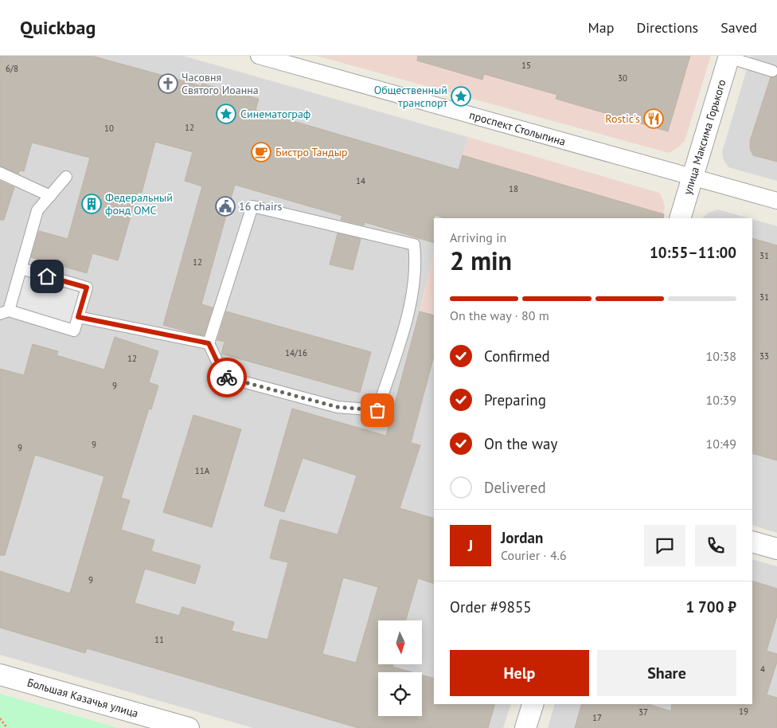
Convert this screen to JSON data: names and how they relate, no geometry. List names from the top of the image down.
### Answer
{
  "streets": {
    "street": ["проспект Столыпина", "улица Максима Горького", "Большая Казачья улица"]
  },
  "crossings": [
    ["проспект Столыпина", "улица Максима Горького"]
  ],
  "places": {
    "church": ["Часовня Святого Иоанна"],
    "place": ["Общественный транспорт", "Синематограф"],
    "restaurant": ["Rostic's"],
    "cafe": ["Бистро Тандыр"],
    "building": ["Федеральный фонд ОМС"],
    "public building": ["16 chairs"]
  },
  "house_numbers": [
    "15",
    "6/8",
    "30",
    "12",
    "10",
    "14",
    "18",
    "31",
    "12",
    "31",
    "14/16",
    "33",
    "12",
    "9",
    "9",
    "9",
    "11А",
    "9",
    "11",
    "4",
    "19",
    "37",
    "17"
  ],
  "north": "bottom",
  "page": {
    "header": "Quickbag",
    "nav": ["Map", "Directions", "Saved"],
    "heading": ["2 min", "Arriving in", "10:55–11:00"],
    "panel": [
      "Jordan",
      "Courier · 4.6",
      "Order #9855",
      "1 700 ₽"
    ],
    "bar": "On the way · 80 m",
    "list": [
      ["Confirmed", "10:38"],
      ["Preparing", "10:39"],
      ["On the way", "10:49"],
      "Delivered"
    ],
    "round": "J",
    "buttons": ["Help", "Share"]
  }
}
